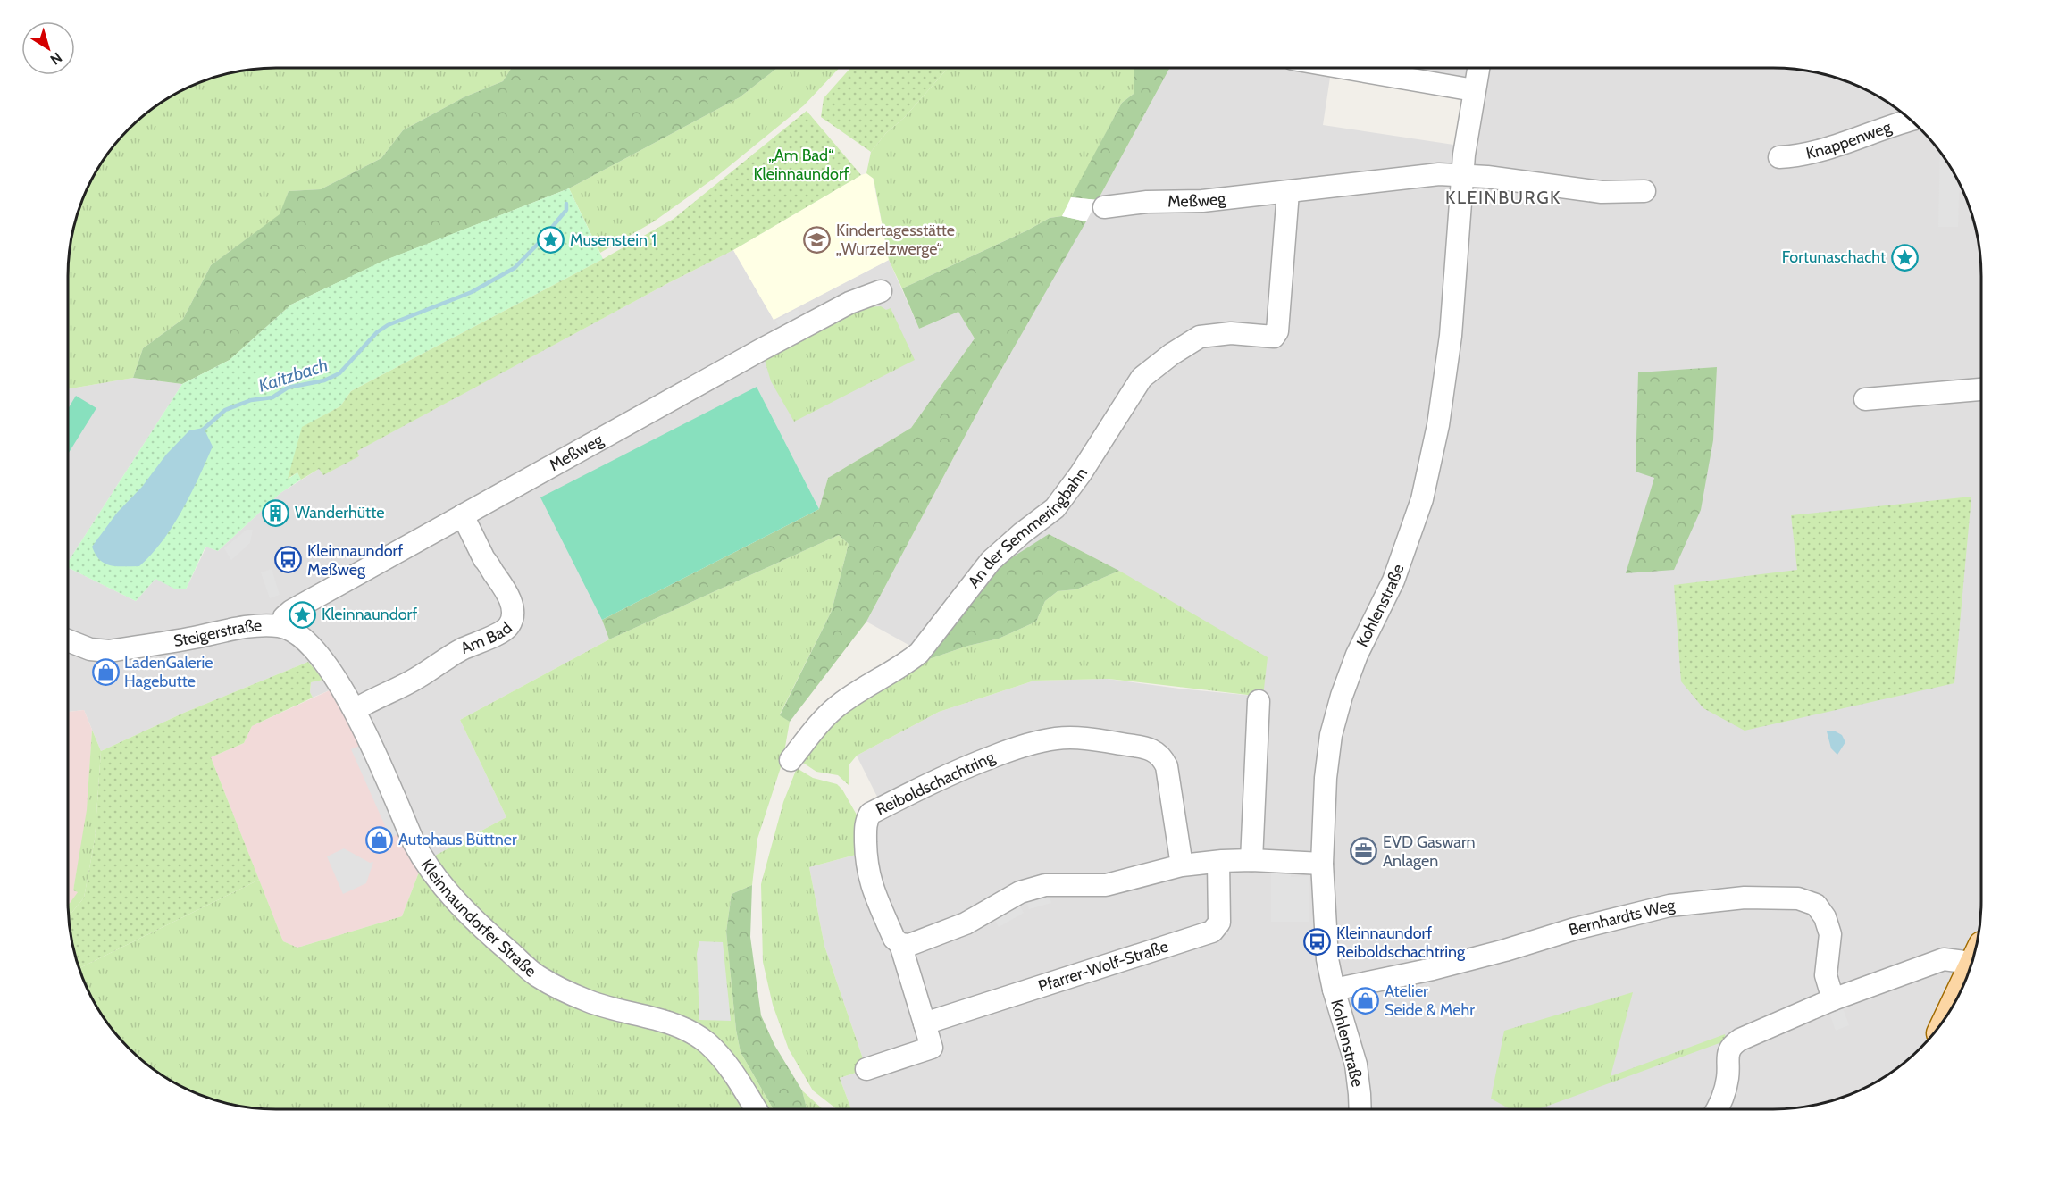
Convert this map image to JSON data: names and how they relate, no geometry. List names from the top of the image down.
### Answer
{
  "streets": {
    "street": [
      "Knappenweg",
      "Meßweg",
      "An der Semmeringbahn",
      "Kohlenstraße",
      "Steigerstraße",
      "Am Bad",
      "Reiboldschachtring",
      "Kleinnaundorfer Straße",
      "Bernhardts Weg",
      "Pfarrer-Wolf-Straße"
    ]
  },
  "crossings": [
    ["Meßweg", "An der Semmeringbahn"],
    ["Meßweg", "Kohlenstraße"],
    ["Meßweg", "Steigerstraße"],
    ["Meßweg", "Am Bad"],
    ["Meßweg", "Kleinnaundorfer Straße"],
    ["Kohlenstraße", "Bernhardts Weg"],
    ["Steigerstraße", "Kleinnaundorfer Straße"],
    ["Am Bad", "Kleinnaundorfer Straße"]
  ],
  "districts": ["KLEINBURGK"],
  "water": ["Kaitzbach"],
  "parks": ["„Am Bad“ Kleinnaundorf"],
  "places": {
    "school or university": ["Kindertagesstätte „Wurzelzwerge“"],
    "place": ["Musenstein 1", "Fortunaschacht", "Kleinnaundorf"],
    "building": ["Wanderhütte"],
    "bus stop": ["Kleinnaundorf Meßweg", "Kleinnaundorf Reiboldschachtring"],
    "shop": ["LadenGalerie Hagebutte", "Autohaus Büttner", "Atelier Seide & Mehr"],
    "office": ["EVD Gaswarn Anlagen"]
  },
  "north": "bottom right"
}
